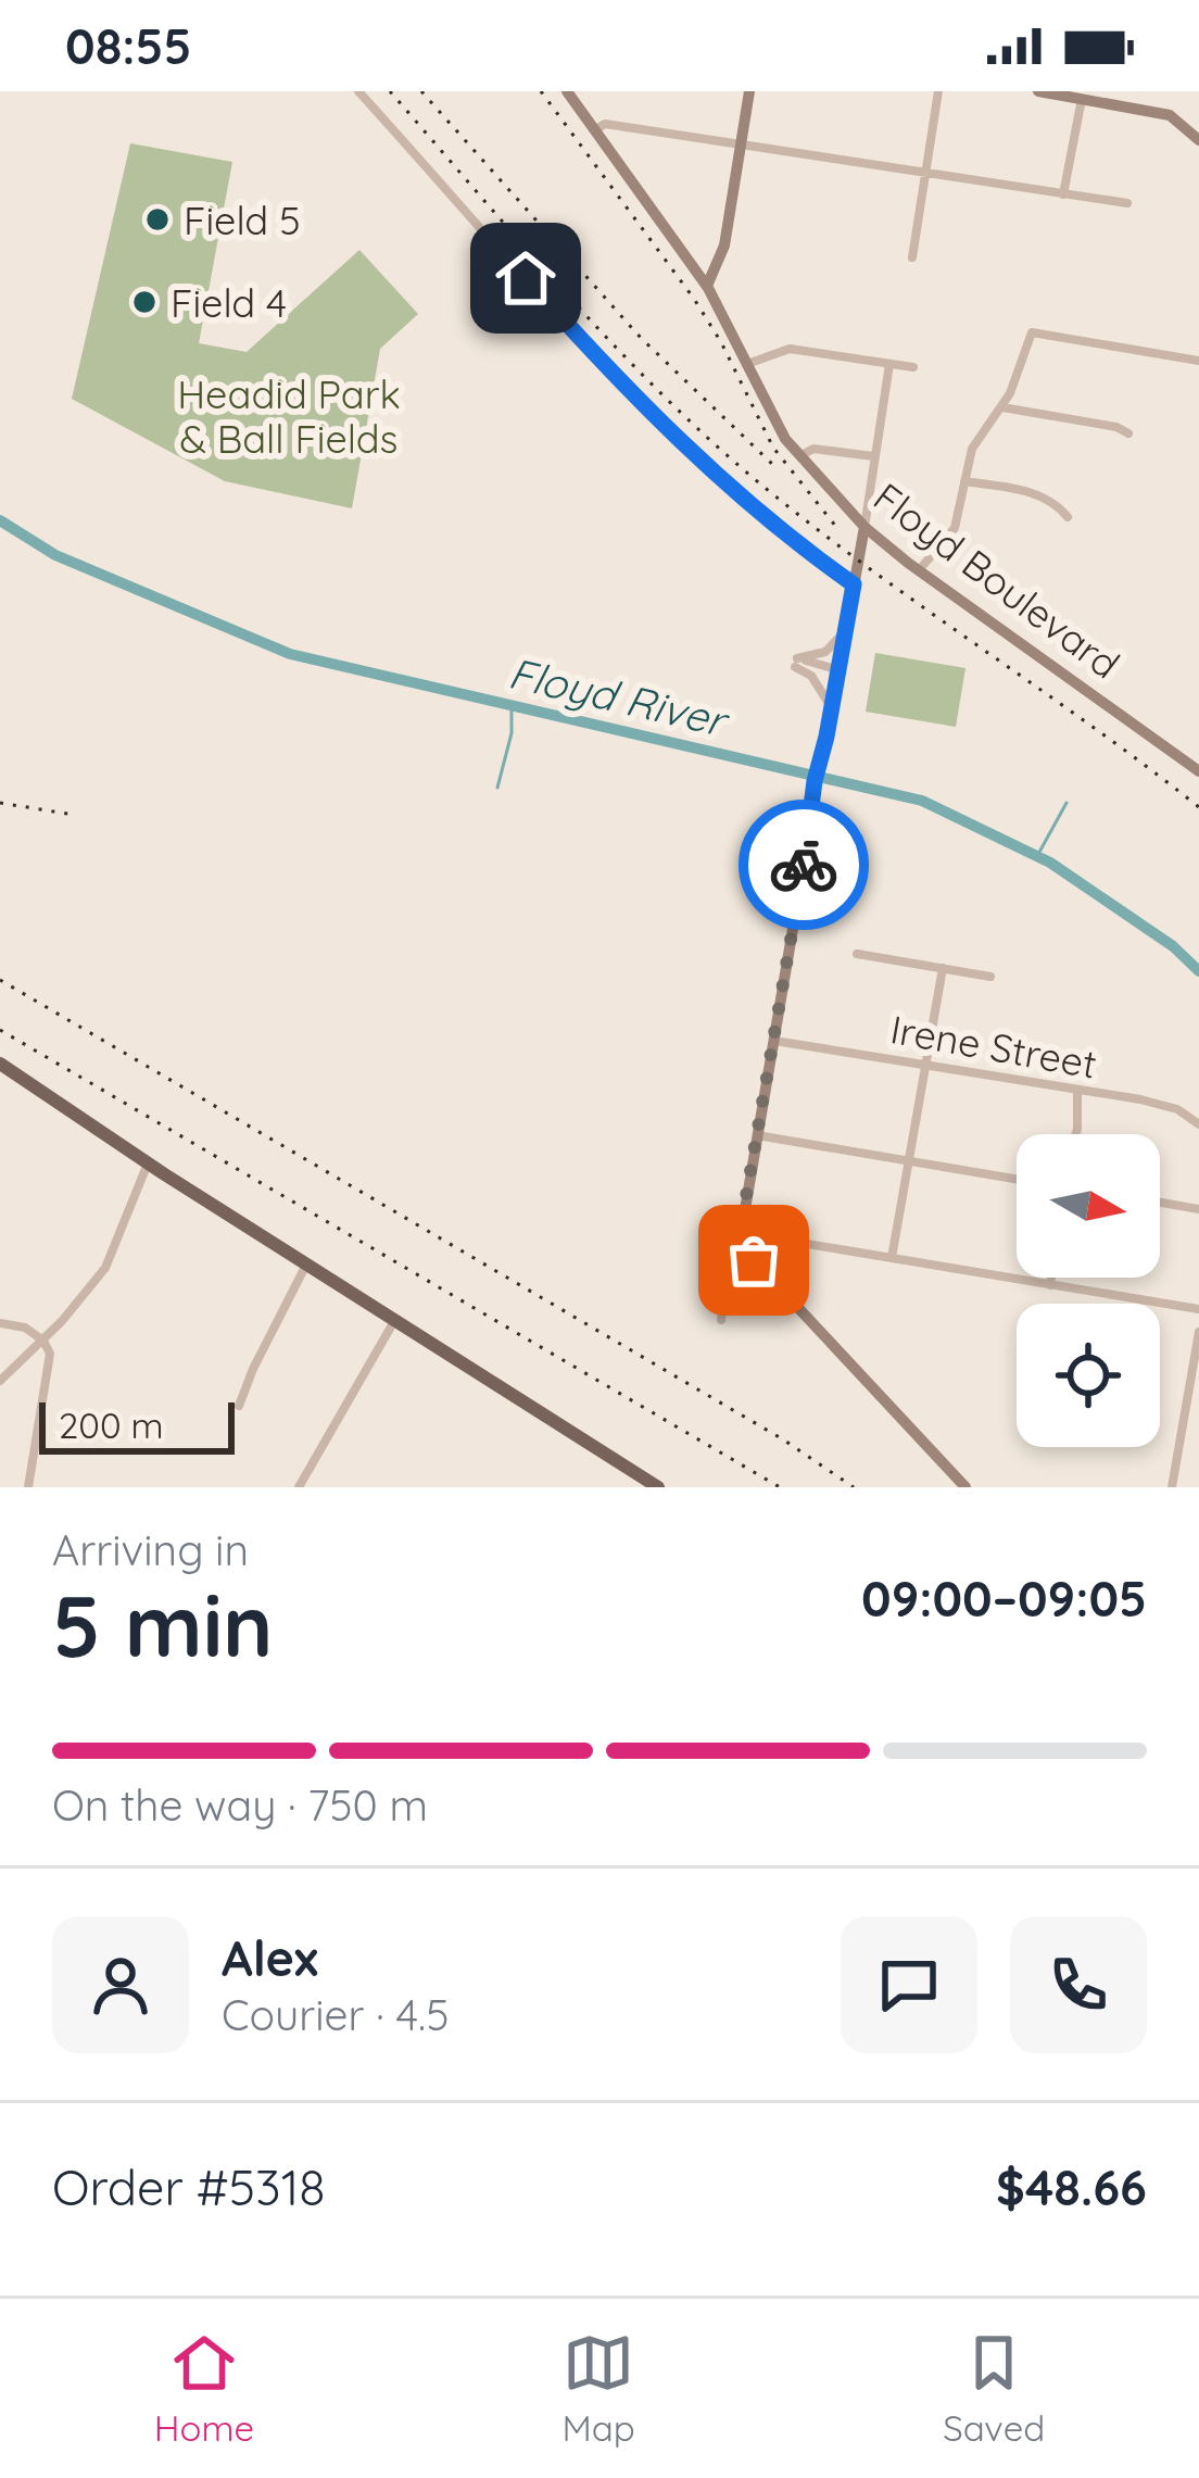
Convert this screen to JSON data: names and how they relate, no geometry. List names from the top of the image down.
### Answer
{
  "streets": {
    "main road": ["Floyd Boulevard"],
    "street": ["Irene Street"]
  },
  "water": ["Floyd River"],
  "parks": ["Headid Park & Ball Fields"],
  "places": ["Field 5", "Field 4"],
  "scale_bar": "200 m",
  "north": "right",
  "page": {
    "status": "08:55",
    "scale": "200 m",
    "heading": ["5 min", "Arriving in", "09:00–09:05"],
    "panel": [
      "Alex",
      "Courier · 4.5",
      "Order #5318",
      "$48.66"
    ],
    "bar": "On the way · 750 m",
    "tabs": ["Home", "Map", "Saved"]
  }
}
